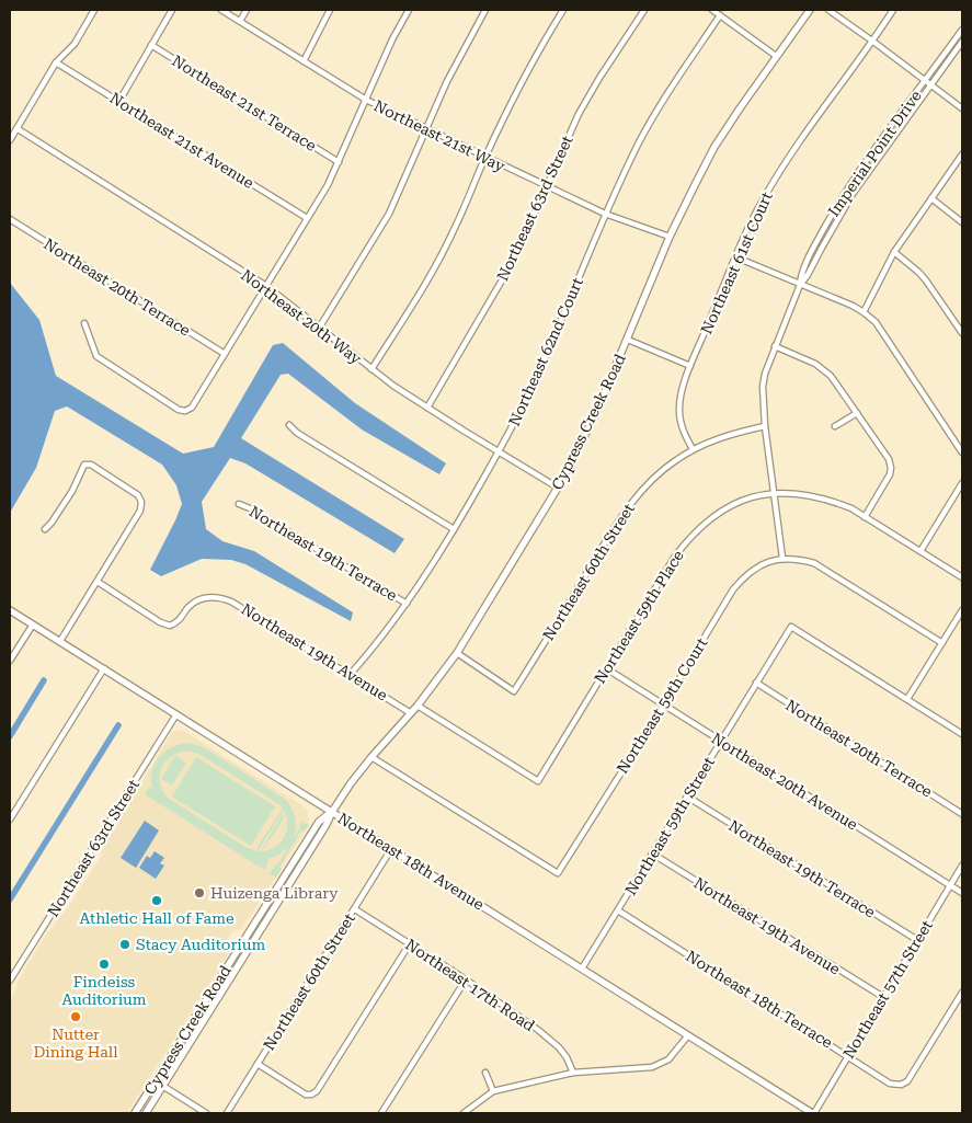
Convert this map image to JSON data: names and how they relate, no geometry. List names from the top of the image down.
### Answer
{
  "streets": {
    "street": [
      "Northeast 21st Terrace",
      "Northeast 21st Way",
      "Northeast 21st Avenue",
      "Imperial Point Drive",
      "Northeast 63rd Street",
      "Northeast 61st Court",
      "Northeast 20th Terrace",
      "Northeast 20th Way",
      "Northeast 62nd Court",
      "Cypress Creek Road",
      "Northeast 19th Terrace",
      "Northeast 60th Street",
      "Northeast 59th Place",
      "Northeast 19th Avenue",
      "Northeast 59th Court",
      "Northeast 20th Avenue",
      "Northeast 59th Street",
      "Northeast 18th Avenue",
      "Northeast 17th Road",
      "Northeast 57th Street",
      "Northeast 18th Terrace"
    ]
  },
  "crossings": [
    ["Northeast 21st Way", "Northeast 63rd Street"],
    ["Northeast 21st Way", "Northeast 62nd Court"],
    ["Northeast 21st Way", "Cypress Creek Road"],
    ["Imperial Point Drive", "Northeast 60th Street"],
    ["Imperial Point Drive", "Northeast 59th Place"],
    ["Imperial Point Drive", "Northeast 59th Court"],
    ["Northeast 63rd Street", "Northeast 20th Way"],
    ["Northeast 63rd Street", "Northeast 18th Avenue"],
    ["Northeast 61st Court", "Northeast 60th Street"],
    ["Northeast 20th Terrace", "Northeast 59th Street"],
    ["Northeast 20th Way", "Northeast 62nd Court"],
    ["Northeast 20th Way", "Cypress Creek Road"],
    ["Northeast 62nd Court", "Northeast 19th Terrace"],
    ["Northeast 62nd Court", "Northeast 19th Avenue"],
    ["Cypress Creek Road", "Northeast 60th Street"],
    ["Cypress Creek Road", "Northeast 59th Place"],
    ["Cypress Creek Road", "Northeast 19th Avenue"],
    ["Cypress Creek Road", "Northeast 59th Court"],
    ["Cypress Creek Road", "Northeast 18th Avenue"],
    ["Northeast 19th Terrace", "Northeast 59th Street"],
    ["Northeast 19th Terrace", "Northeast 57th Street"],
    ["Northeast 60th Street", "Northeast 18th Avenue"],
    ["Northeast 60th Street", "Northeast 17th Road"],
    ["Northeast 59th Place", "Northeast 20th Avenue"],
    ["Northeast 19th Avenue", "Northeast 59th Street"],
    ["Northeast 19th Avenue", "Northeast 57th Street"],
    ["Northeast 59th Court", "Northeast 20th Avenue"],
    ["Northeast 20th Avenue", "Northeast 59th Street"],
    ["Northeast 20th Avenue", "Northeast 57th Street"],
    ["Northeast 59th Street", "Northeast 18th Avenue"],
    ["Northeast 59th Street", "Northeast 18th Terrace"],
    ["Northeast 18th Avenue", "Northeast 57th Street"],
    ["Northeast 57th Street", "Northeast 18th Terrace"]
  ],
  "places": [
    "Huizenga Library",
    "Athletic Hall of Fame",
    "Stacy Auditorium",
    "Findeiss Auditorium",
    "Nutter Dining Hall"
  ]
}
